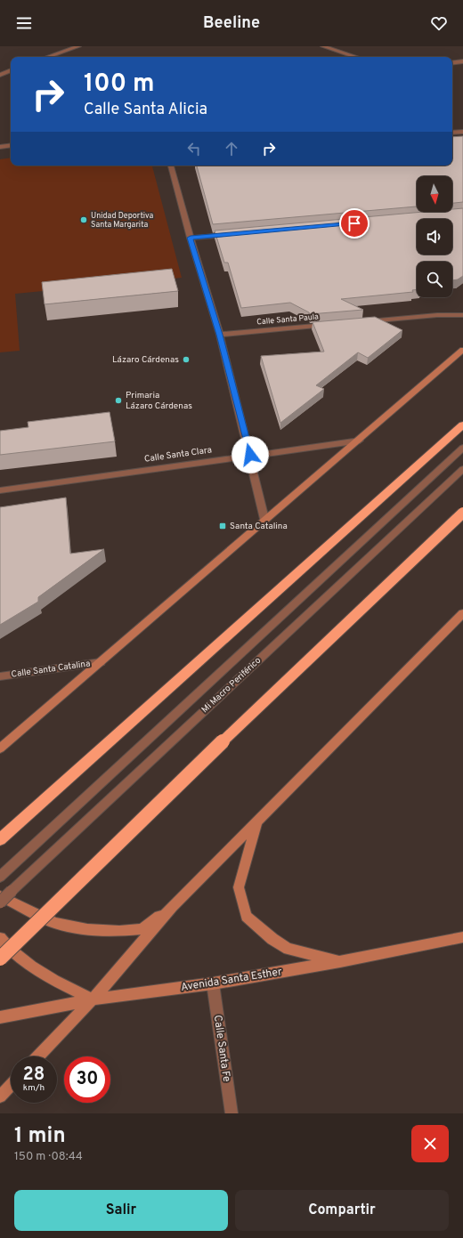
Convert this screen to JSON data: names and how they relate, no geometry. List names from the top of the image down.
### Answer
{
  "streets": {
    "main road": ["Avenida Santa Esther"],
    "street": [
      "Calle Santa Paula",
      "Calle Santa Clara",
      "Calle Santa Catalina",
      "Mi Macro Periférico",
      "Calle Santa Fe"
    ]
  },
  "crossings": [
    ["Avenida Santa Esther", "Calle Santa Fe"]
  ],
  "places": {
    "other": ["Unidad Deportiva Santa Margarita", "Lázaro Cárdenas", "Primaria Lázaro Cárdenas"],
    "transit": ["Santa Catalina"]
  },
  "north": "bottom",
  "page": {
    "header": "Beeline",
    "turn": ["100 m", "Calle Santa Alicia"],
    "speed": "28 km/h",
    "limit": "30",
    "heading": ["1 min", "150 m · 08:44"],
    "buttons": ["Salir", "Compartir"]
  }
}
